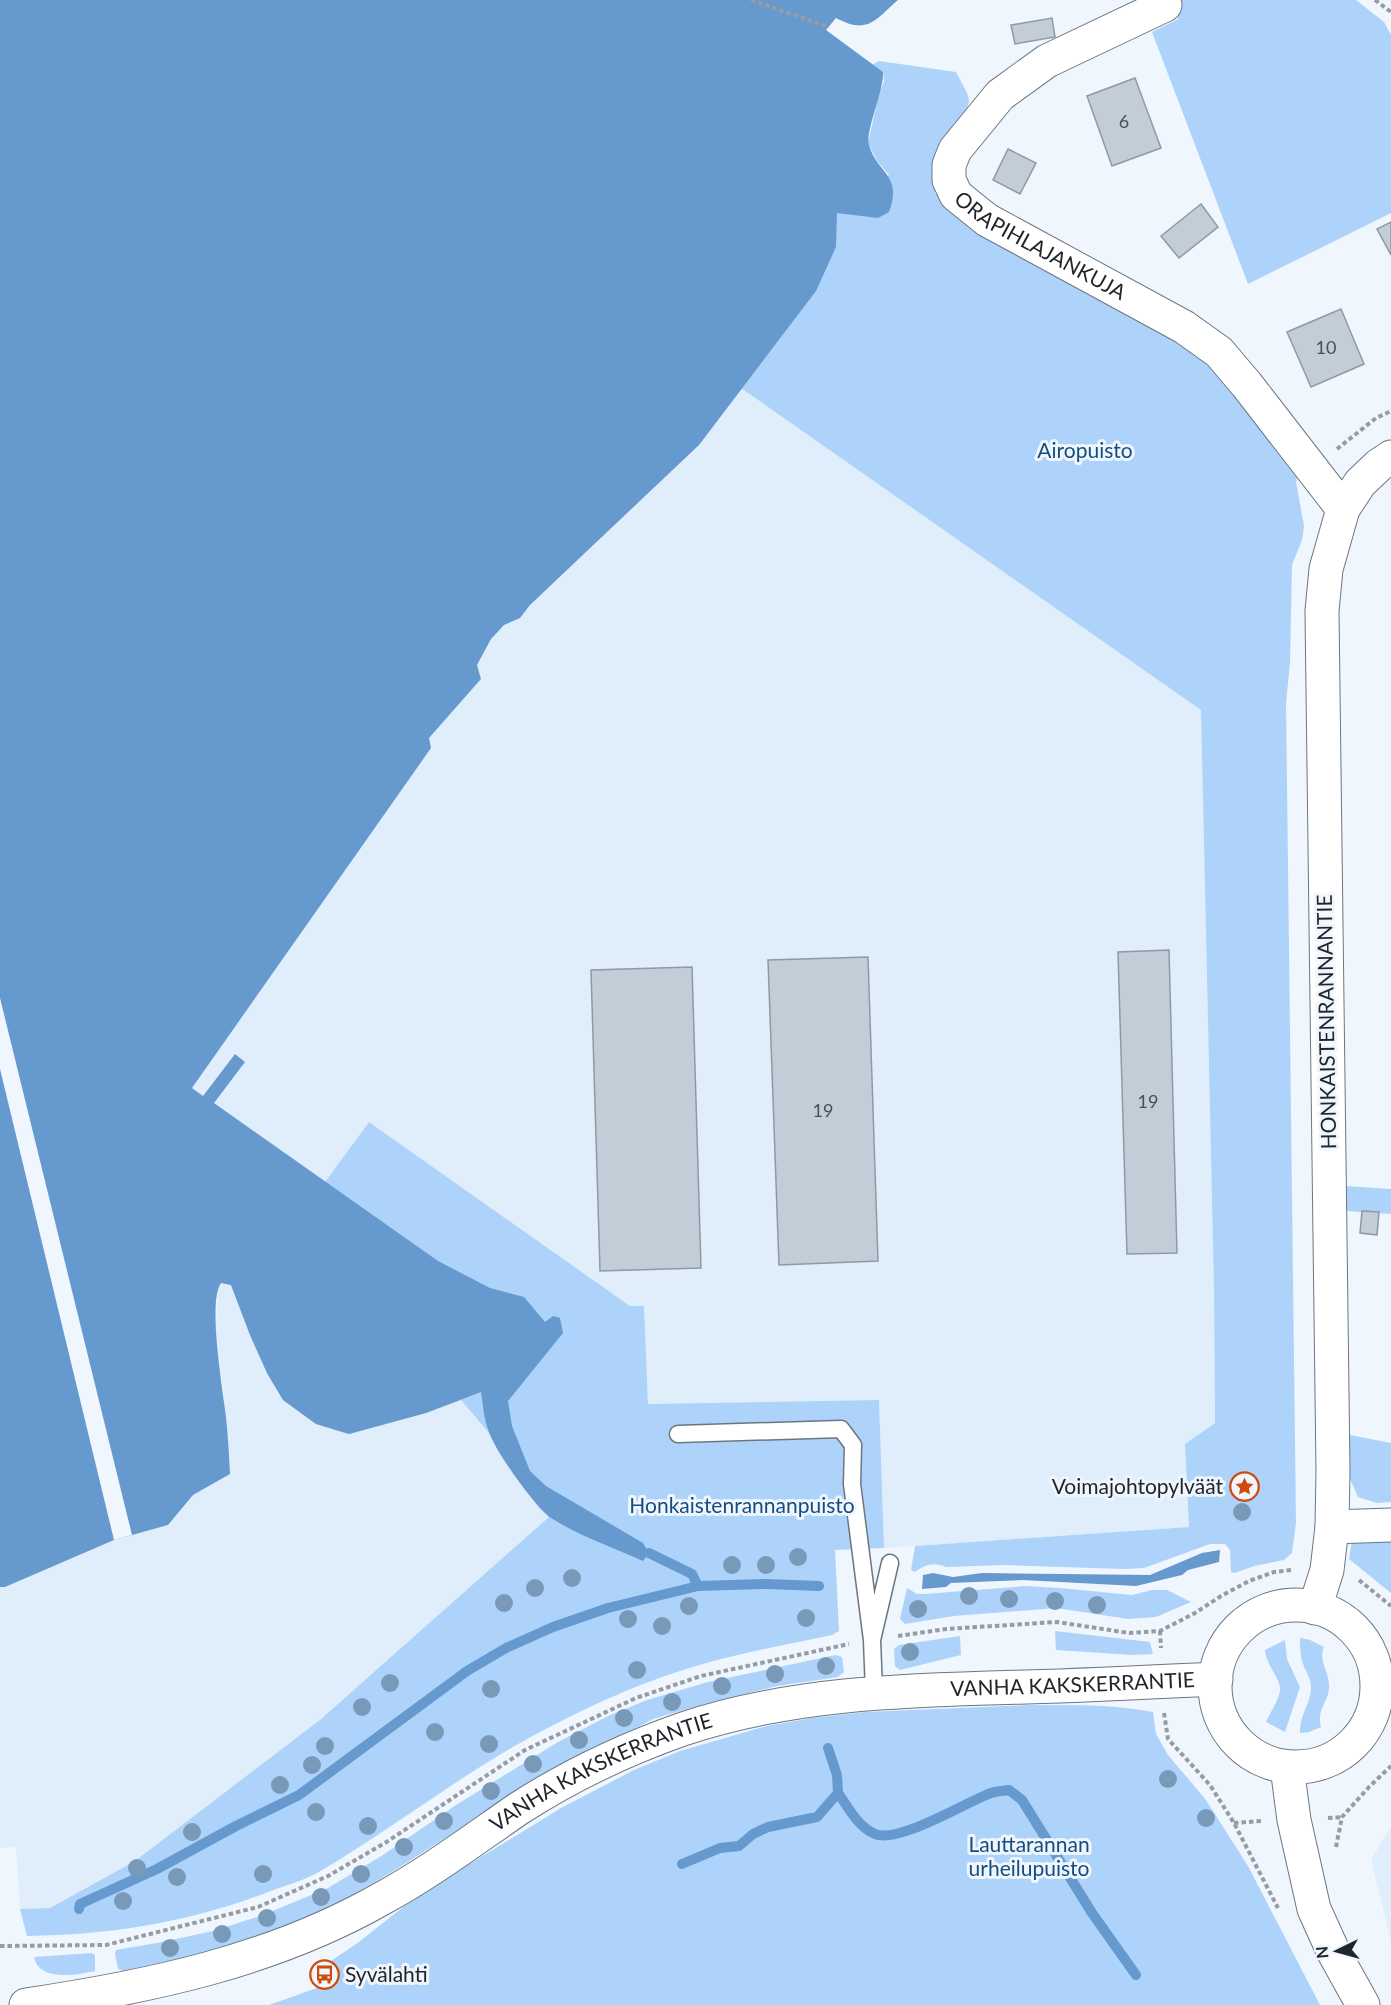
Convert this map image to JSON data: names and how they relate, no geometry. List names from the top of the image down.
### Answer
{
  "streets": {
    "street": ["ORAPIHLAJANKUJA", "HONKAISTENRANNANTIE", "VANHA KAKSKERRANTIE"]
  },
  "crossings": [
    ["ORAPIHLAJANKUJA", "HONKAISTENRANNANTIE"],
    ["HONKAISTENRANNANTIE", "VANHA KAKSKERRANTIE"]
  ],
  "parks": ["Airopuisto", "Honkaistenrannanpuisto", "Lauttarannan urheilupuisto"],
  "places": {
    "place": ["Voimajohtopylväät"],
    "bus stop": ["Syvälahti"]
  },
  "house_numbers": [
    "6",
    "10",
    "19",
    "19"
  ],
  "north": "left"
}
